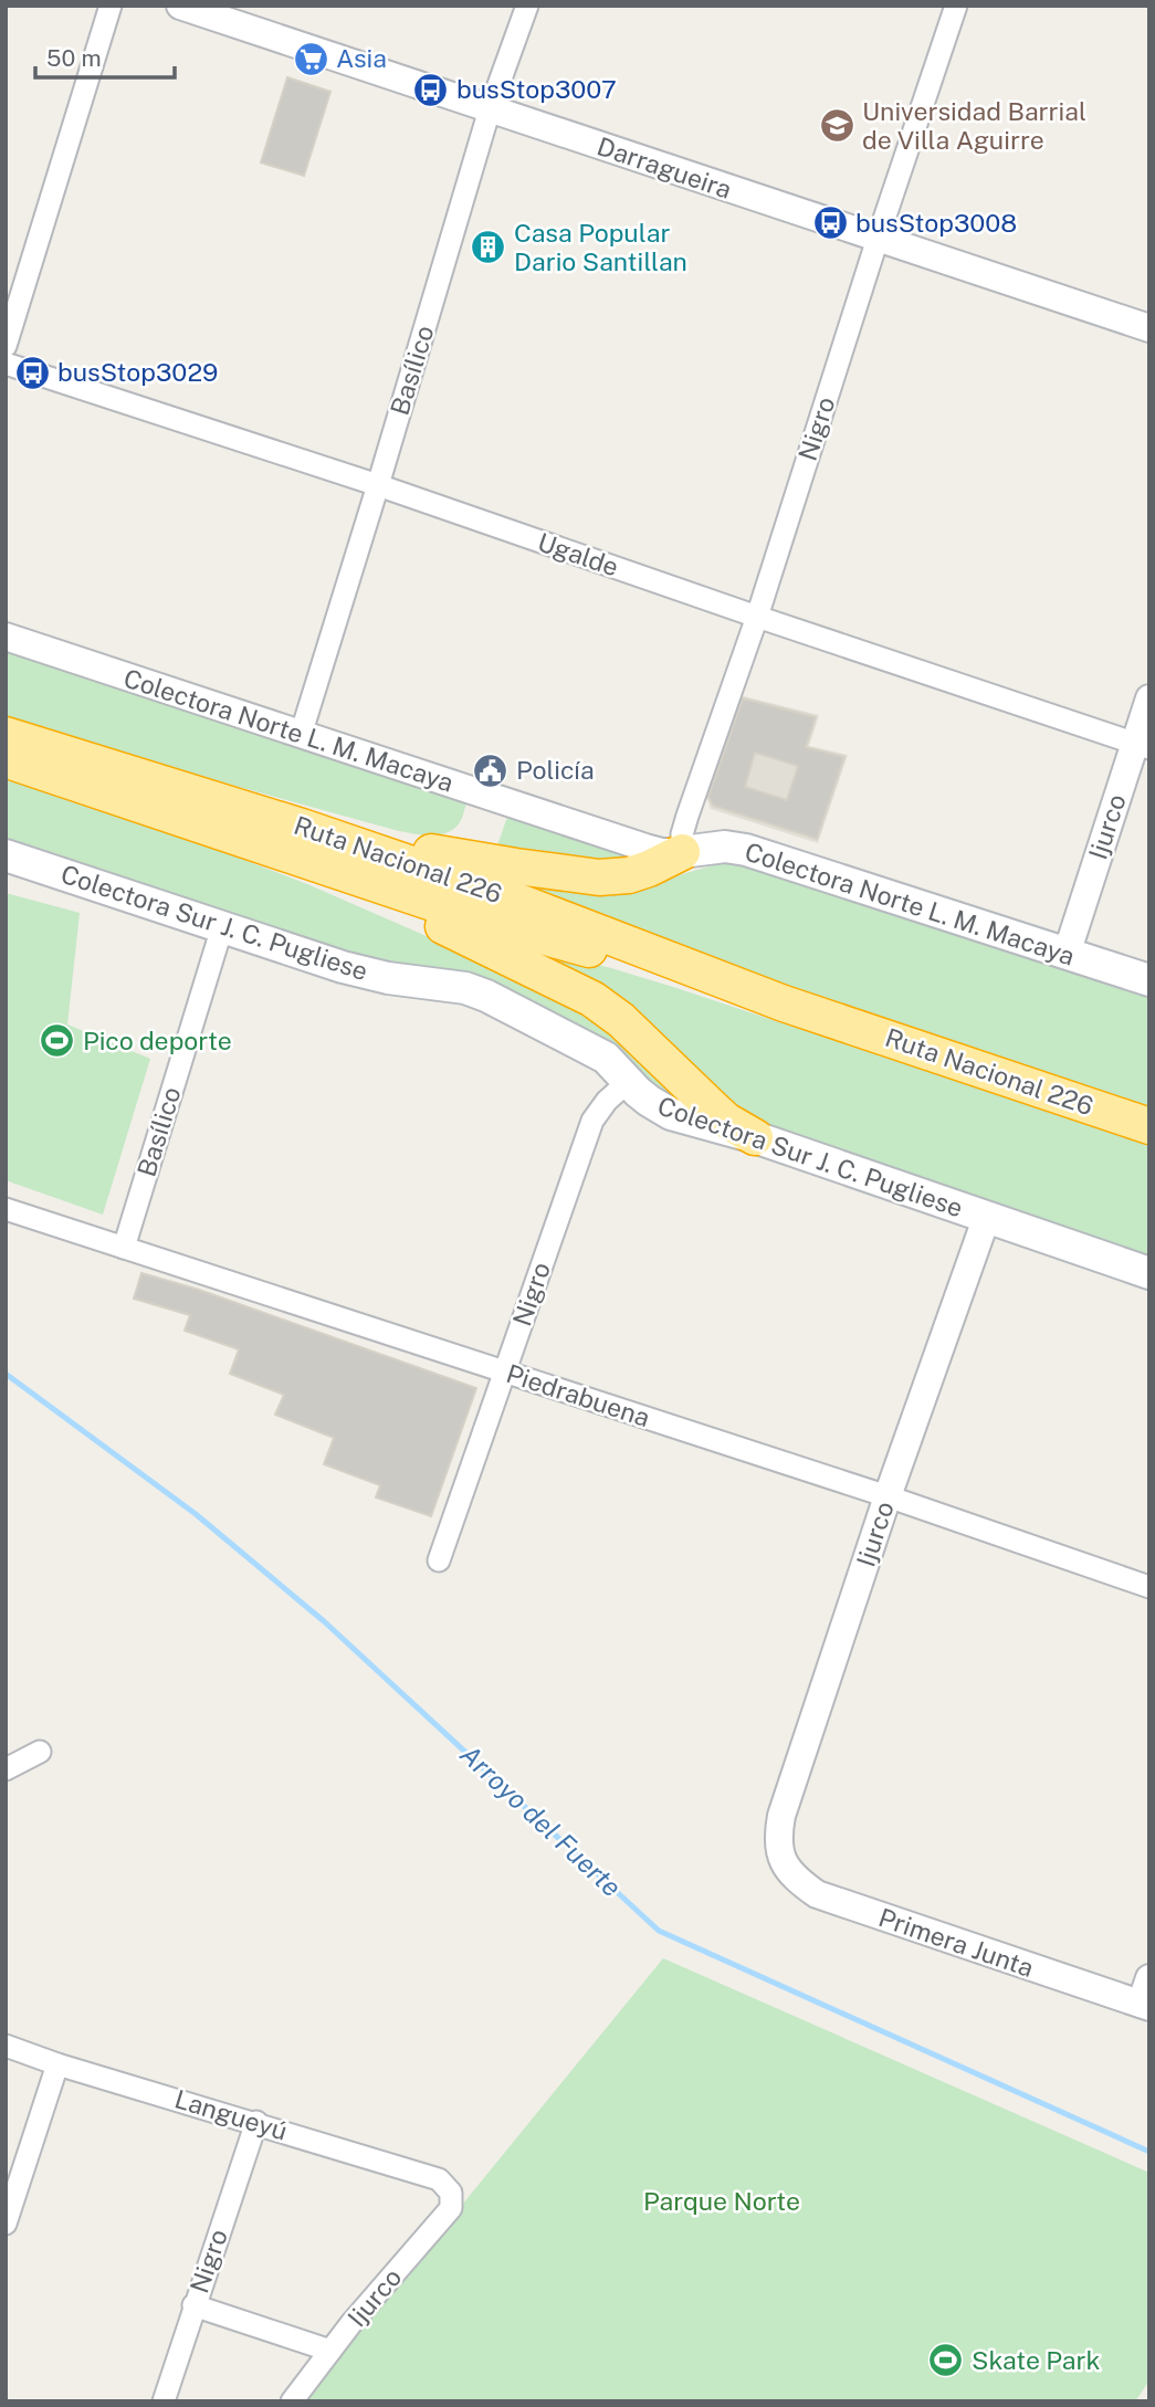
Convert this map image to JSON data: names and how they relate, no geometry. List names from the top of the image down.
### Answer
{
  "streets": {
    "highway": ["Ruta Nacional 226"],
    "main road": ["Colectora Norte L. M. Macaya", "Colectora Sur J. C. Pugliese"],
    "street": [
      "Darragueira",
      "Basílico",
      "Nigro",
      "Ugalde",
      "Ijurco",
      "Piedrabuena",
      "Primera Junta",
      "Langueyú"
    ]
  },
  "crossings": [
    ["Darragueira", "Basílico"],
    ["Darragueira", "Nigro"],
    ["Basílico", "Ugalde"],
    ["Basílico", "Colectora Norte L. M. Macaya"],
    ["Basílico", "Colectora Sur J. C. Pugliese"],
    ["Basílico", "Piedrabuena"],
    ["Nigro", "Ugalde"],
    ["Nigro", "Colectora Norte L. M. Macaya"],
    ["Nigro", "Colectora Sur J. C. Pugliese"],
    ["Nigro", "Piedrabuena"],
    ["Nigro", "Langueyú"],
    ["Ugalde", "Ijurco"],
    ["Colectora Norte L. M. Macaya", "Ijurco"],
    ["Ijurco", "Colectora Sur J. C. Pugliese"],
    ["Ijurco", "Piedrabuena"],
    ["Ijurco", "Primera Junta"],
    ["Ijurco", "Langueyú"]
  ],
  "water": ["Arroyo del Fuerte"],
  "parks": ["Parque Norte"],
  "places": {
    "supermarket": ["Asia"],
    "bus stop": ["busStop3007", "busStop3008", "busStop3029"],
    "school or university": ["Universidad Barrial de Villa Aguirre"],
    "building": ["Casa Popular Dario Santillan"],
    "public building": ["Policía"],
    "sports": ["Pico deporte", "Skate Park"]
  },
  "scale_bar": "50 m"
}
